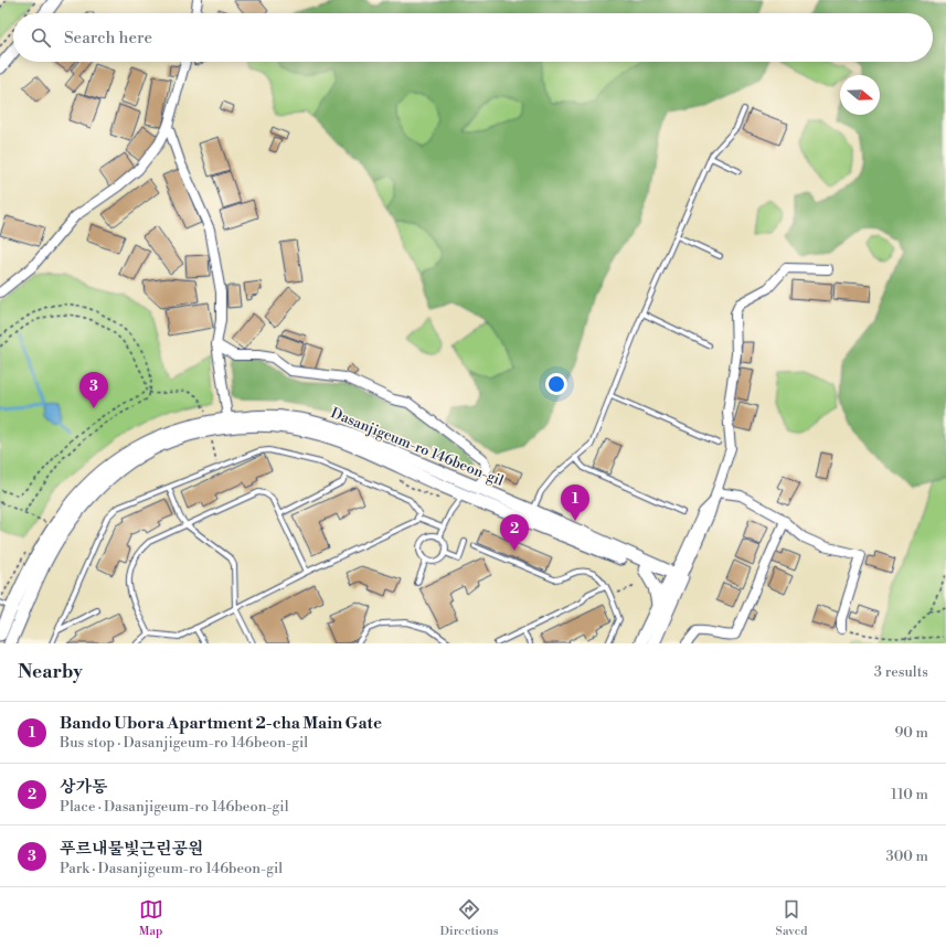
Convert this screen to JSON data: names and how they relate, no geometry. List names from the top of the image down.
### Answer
{
  "streets": {
    "street": ["Dasanjigeum-ro 146beon-gil"]
  },
  "north": "right",
  "page": {
    "search": "Search here",
    "pins": ["3", "1", "2"],
    "heading": ["Nearby", "3 results"],
    "list": [
      {
        "mark": "1",
        "name": "Bando Ubora Apartment 2-cha Main Gate",
        "note": "Bus stop · Dasanjigeum-ro 146beon-gil",
        "value": "90 m"
      },
      {
        "mark": "2",
        "name": "상가동",
        "note": "Place · Dasanjigeum-ro 146beon-gil",
        "value": "110 m"
      },
      {
        "mark": "3",
        "name": "푸르내물빛근린공원",
        "note": "Park · Dasanjigeum-ro 146beon-gil",
        "value": "300 m"
      }
    ],
    "nav": ["Map", "Directions", "Saved"]
  }
}
